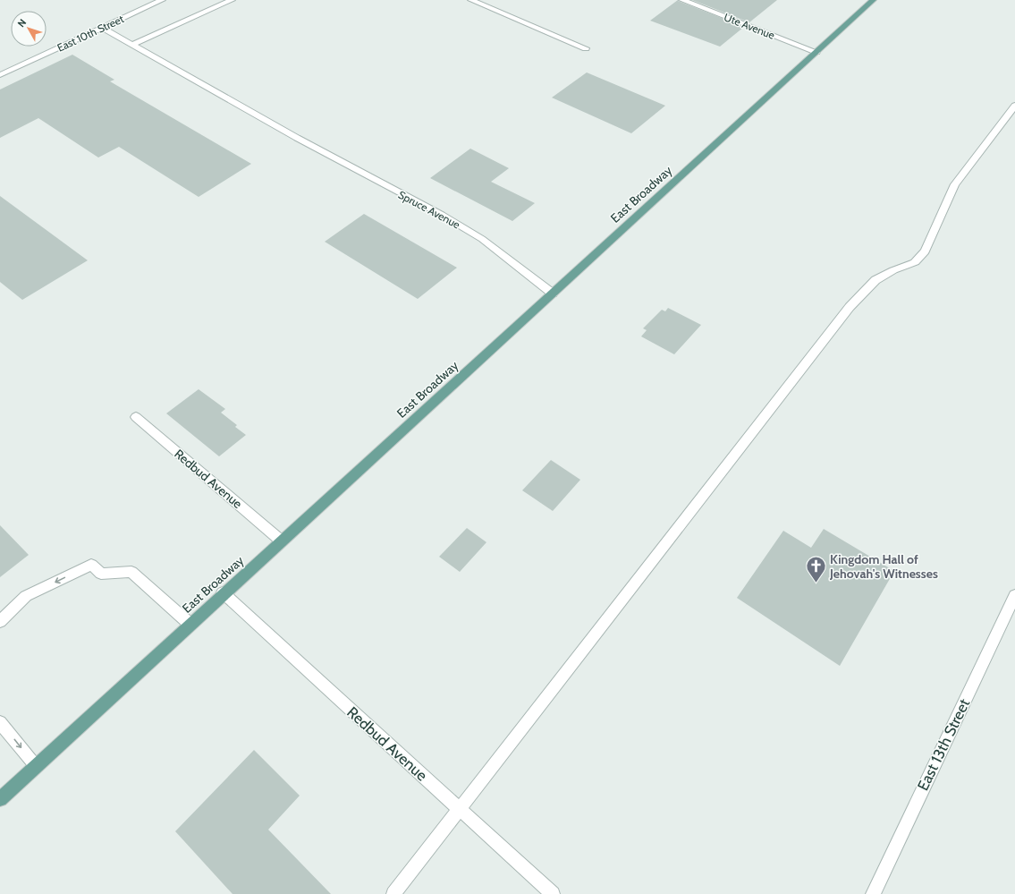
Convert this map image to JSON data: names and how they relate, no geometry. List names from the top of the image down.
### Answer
{
  "streets": {
    "main road": ["East Broadway"],
    "street": [
      "Ute Avenue",
      "East 10th Street",
      "Spruce Avenue",
      "Redbud Avenue",
      "East 13th Street"
    ]
  },
  "crossings": [
    ["Ute Avenue", "East Broadway"],
    ["East 10th Street", "Spruce Avenue"],
    ["East Broadway", "Spruce Avenue"],
    ["East Broadway", "Redbud Avenue"]
  ],
  "places": {
    "church": ["Kingdom Hall of Jehovah's Witnesses"]
  },
  "north": "top left"
}
